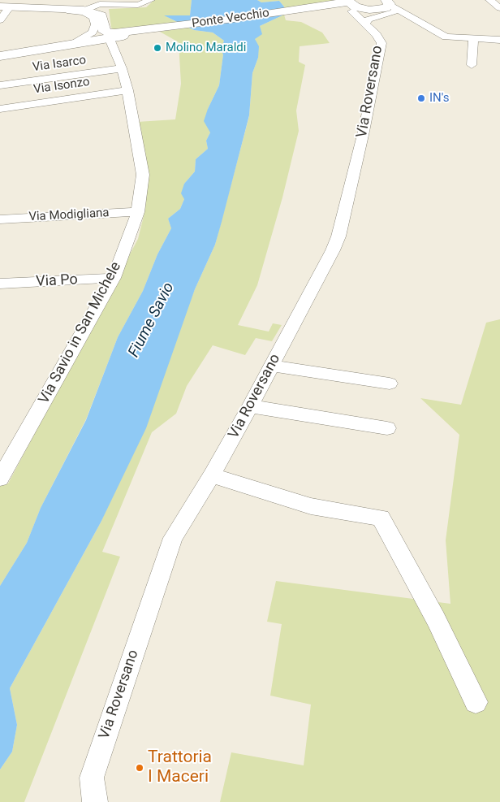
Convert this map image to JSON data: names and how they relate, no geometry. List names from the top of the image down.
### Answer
{
  "streets": {
    "street": [
      "Ponte Vecchio",
      "Via Isarco",
      "Via Isonzo",
      "Via Roversano",
      "Via Modigliana",
      "Via Po",
      "Via Savio in San Michele"
    ]
  },
  "crossings": [
    ["Ponte Vecchio", "Via Roversano"],
    ["Ponte Vecchio", "Via Savio in San Michele"],
    ["Via Isarco", "Via Savio in San Michele"],
    ["Via Isonzo", "Via Savio in San Michele"],
    ["Via Modigliana", "Via Savio in San Michele"],
    ["Via Po", "Via Savio in San Michele"]
  ],
  "water": ["Fiume Savio"],
  "places": ["Molino Maraldi", "IN's", "Trattoria I Maceri"]
}
